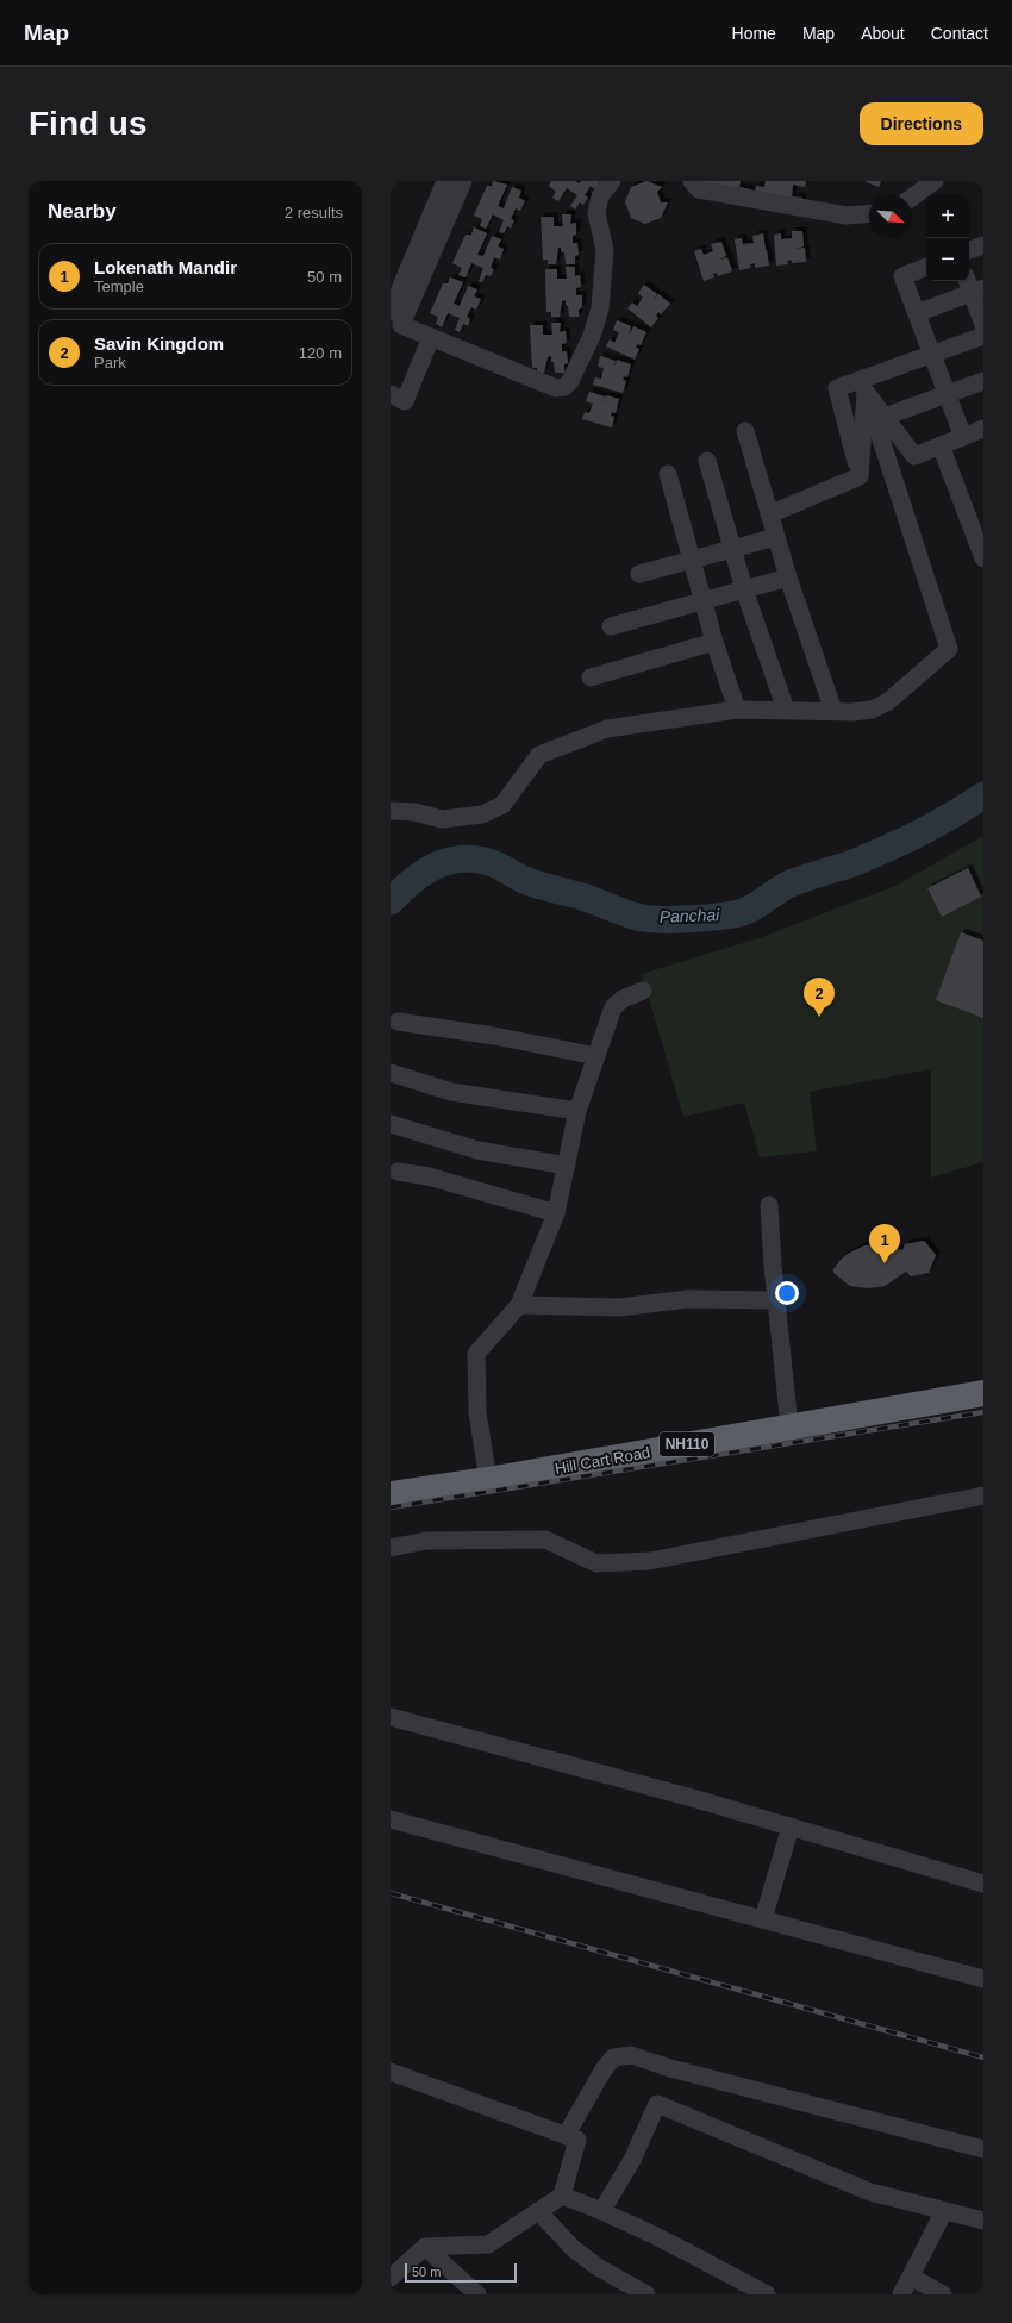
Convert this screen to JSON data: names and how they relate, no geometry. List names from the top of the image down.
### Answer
{
  "streets": {
    "highway": ["NH110", "Hill Cart Road"]
  },
  "water": ["Panchai"],
  "scale_bar": "50 m",
  "north": "bottom right",
  "page": {
    "header": "Map",
    "nav": [
      "Home",
      "Map",
      "About",
      "Contact"
    ],
    "buttons": "Directions",
    "title": "Find us",
    "heading": ["Nearby", "2 results"],
    "map_buttons": ["+", "−"],
    "list": [
      {
        "mark": "1",
        "name": "Lokenath Mandir",
        "note": "Temple",
        "value": "50 m"
      },
      {
        "mark": "2",
        "name": "Savin Kingdom",
        "note": "Park",
        "value": "120 m"
      }
    ],
    "pins": ["2", "1"],
    "scale": "50 m"
  }
}
